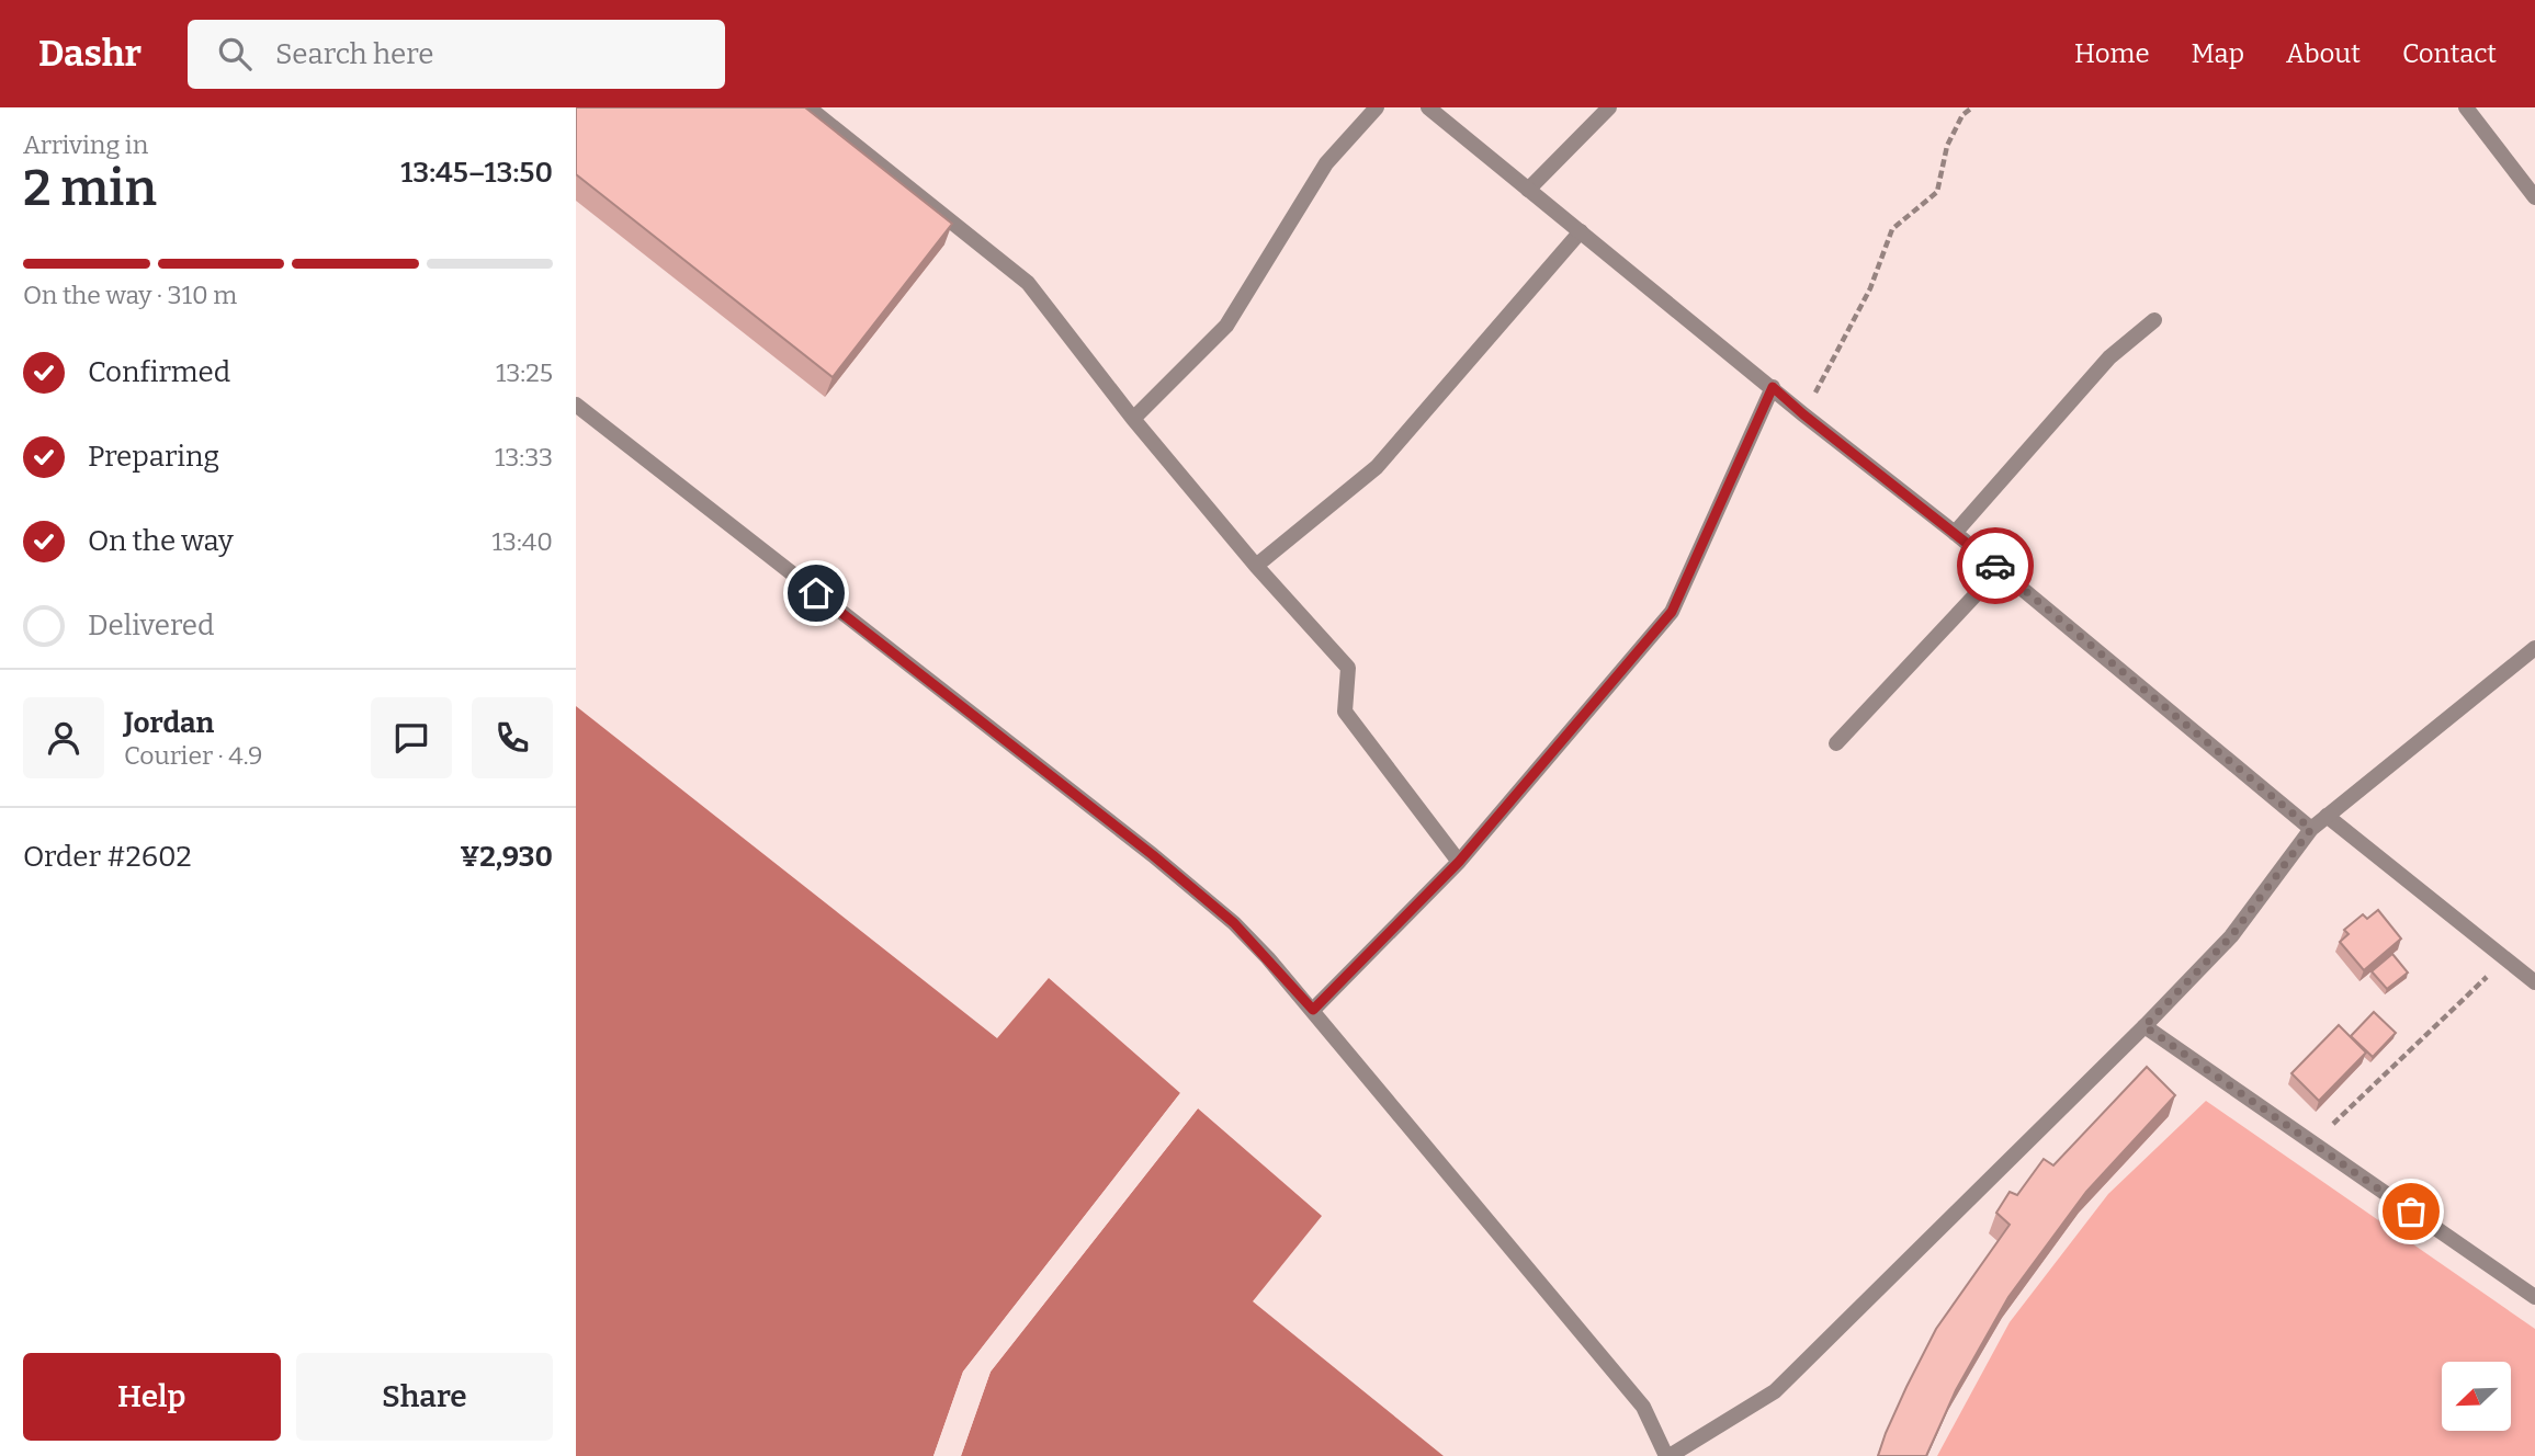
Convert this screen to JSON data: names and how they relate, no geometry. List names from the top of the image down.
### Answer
{
  "north": "bottom left",
  "page": {
    "header": "Dashr",
    "search": "Search here",
    "nav": [
      "Home",
      "Map",
      "About",
      "Contact"
    ],
    "heading": ["2 min", "Arriving in", "13:45–13:50"],
    "panel": [
      "Jordan",
      "Courier · 4.9",
      "Order #2602",
      "¥2,930"
    ],
    "bar": "On the way · 310 m",
    "list": [
      ["Confirmed", "13:25"],
      ["Preparing", "13:33"],
      ["On the way", "13:40"],
      "Delivered"
    ],
    "buttons": ["Help", "Share"]
  }
}
